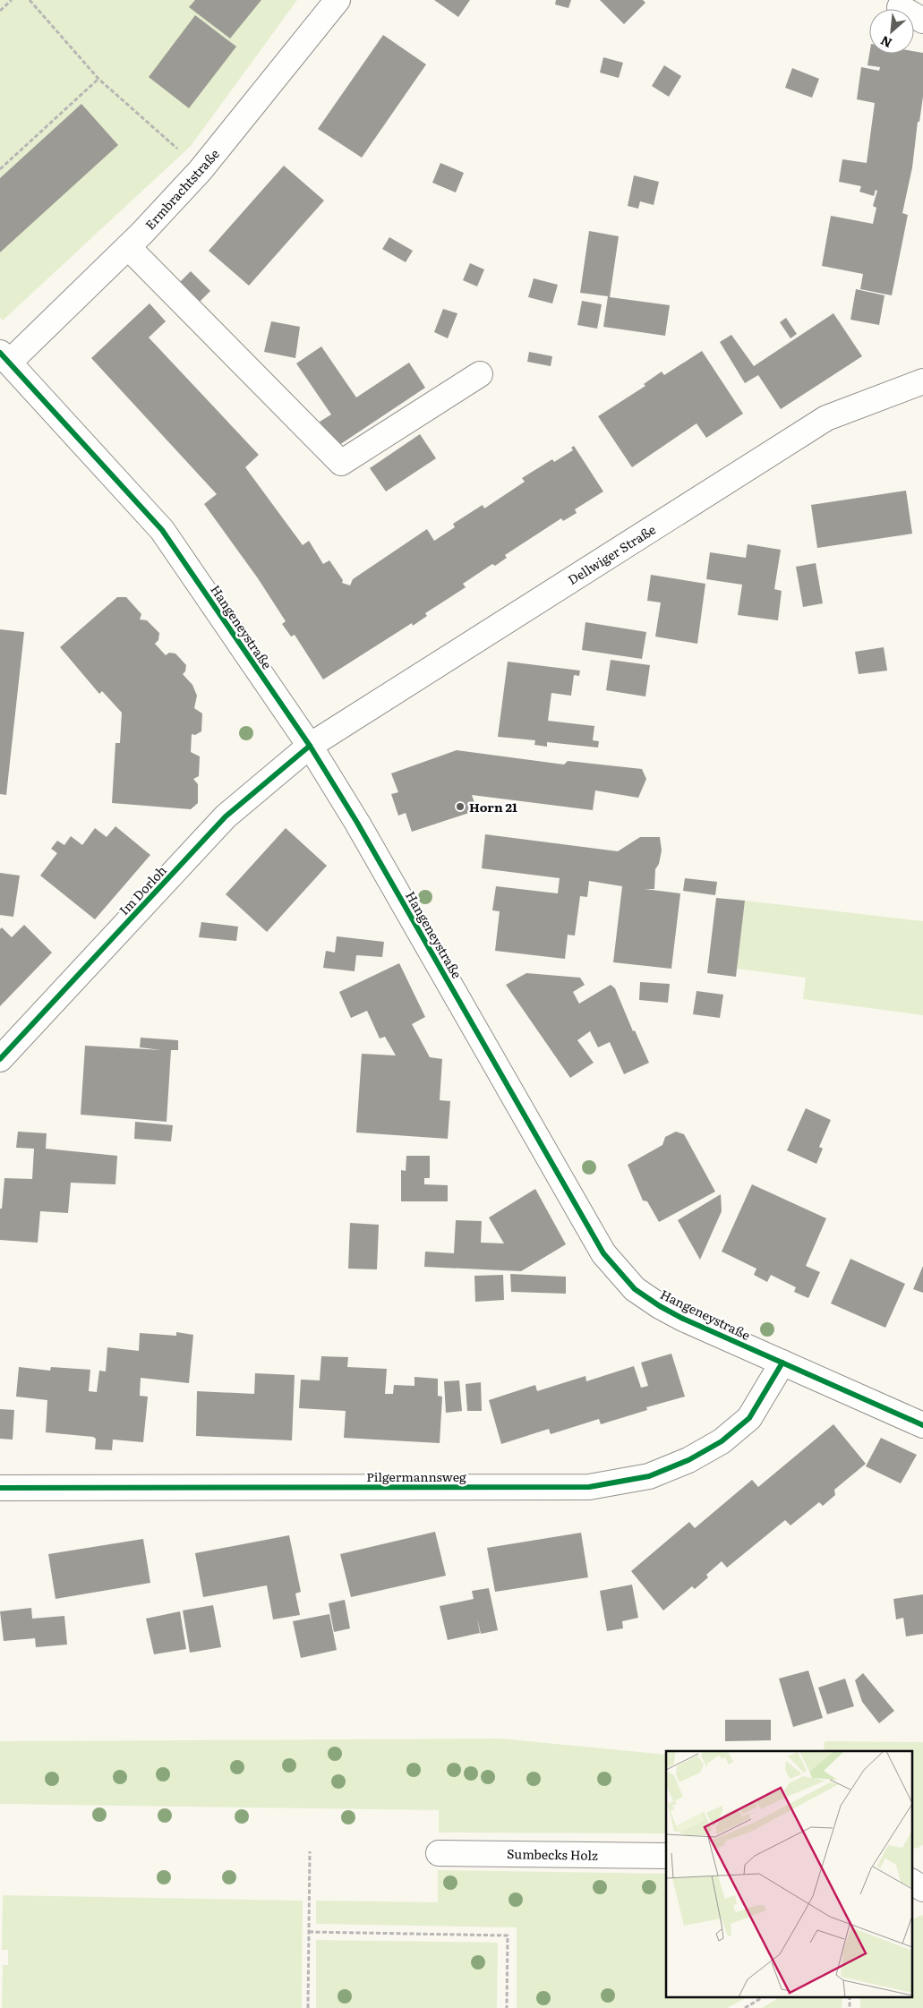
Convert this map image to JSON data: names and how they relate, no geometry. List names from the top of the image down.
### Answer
{
  "streets": {
    "street": [
      "Ermbrachtstraße",
      "Dellwiger Straße",
      "Hangeneystraße",
      "Im Dorloh",
      "Pilgermannsweg",
      "Sumbecks Holz"
    ]
  },
  "crossings": [
    ["Ermbrachtstraße", "Hangeneystraße"],
    ["Dellwiger Straße", "Hangeneystraße"],
    ["Dellwiger Straße", "Im Dorloh"],
    ["Hangeneystraße", "Im Dorloh"],
    ["Hangeneystraße", "Pilgermannsweg"]
  ],
  "places": ["Horn 21"],
  "north": "bottom left"
}
